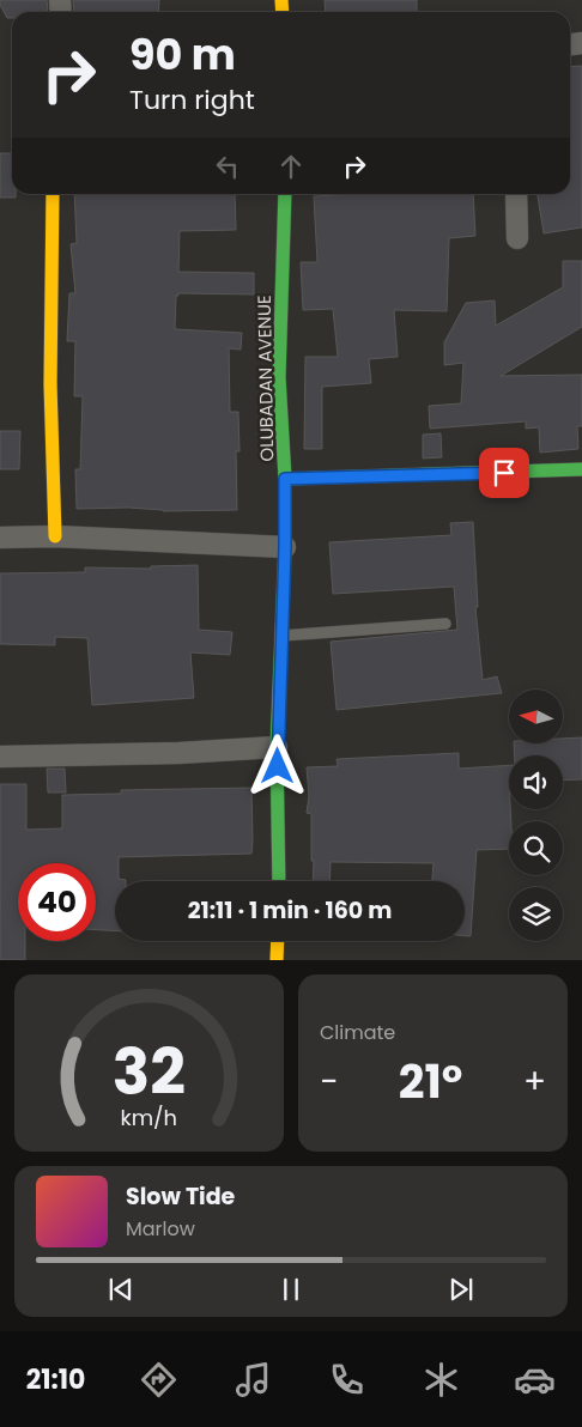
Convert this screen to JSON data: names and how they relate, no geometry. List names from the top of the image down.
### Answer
{
  "streets": {
    "street": ["OLUBADAN AVENUE"]
  },
  "north": "left",
  "page": {
    "turn": ["90 m", "Turn right"],
    "limit": "40",
    "trip": "21:11 · 1 min · 160 m",
    "tile": "Climate",
    "heat": ["−", "21°", "+"],
    "song": ["Slow Tide", "Marlow"],
    "tabs": "21:10",
    "gauge": ["32", "km/h"]
  }
}
